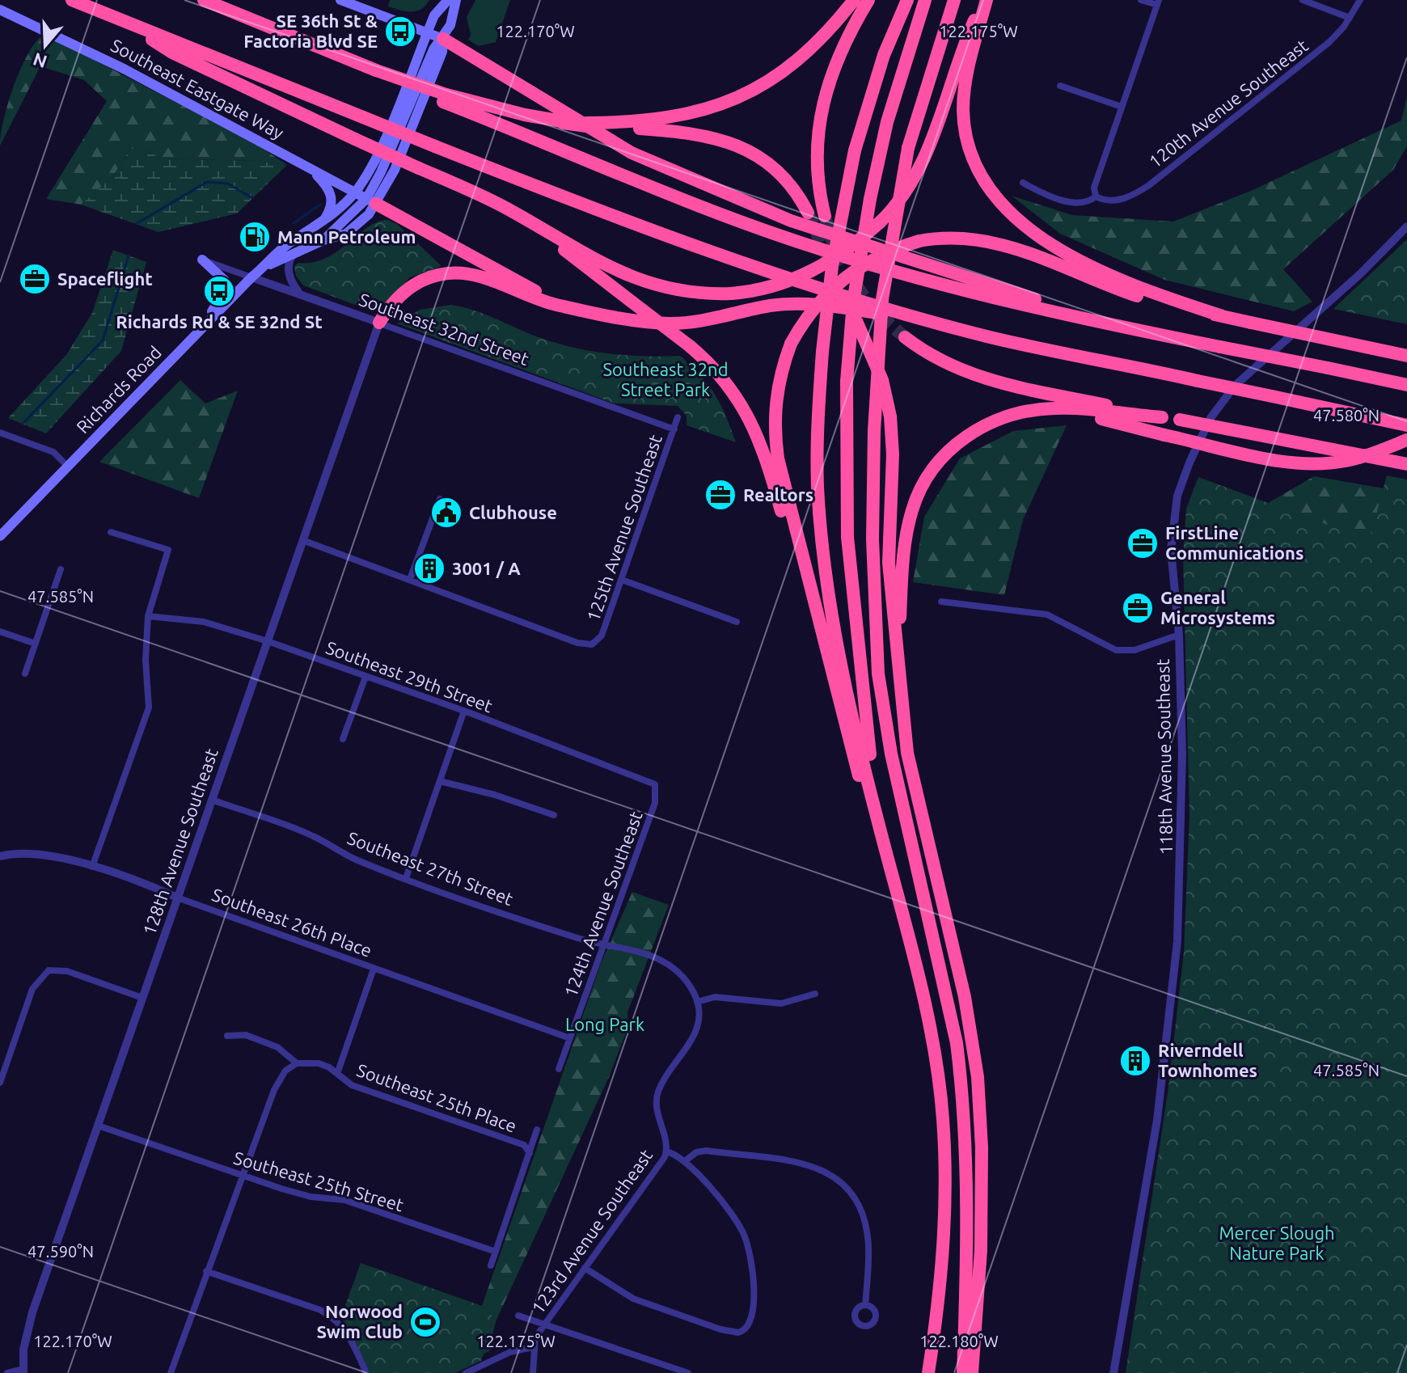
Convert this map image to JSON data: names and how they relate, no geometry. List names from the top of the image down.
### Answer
{
  "streets": {
    "main road": ["Southeast Eastgate Way", "Richards Road"],
    "street": [
      "120th Avenue Southeast",
      "Southeast 32nd Street",
      "125th Avenue Southeast",
      "Southeast 29th Street",
      "118th Avenue Southeast",
      "128th Avenue Southeast",
      "Southeast 27th Street",
      "124th Avenue Southeast",
      "Southeast 26th Place",
      "Southeast 25th Place",
      "Southeast 25th Street",
      "123rd Avenue Southeast"
    ]
  },
  "crossings": [
    ["Southeast Eastgate Way", "Richards Road"],
    ["Southeast 32nd Street", "Richards Road"],
    ["Southeast 32nd Street", "125th Avenue Southeast"],
    ["Southeast 32nd Street", "128th Avenue Southeast"],
    ["Southeast 29th Street", "128th Avenue Southeast"],
    ["Southeast 29th Street", "124th Avenue Southeast"],
    ["128th Avenue Southeast", "Southeast 27th Street"],
    ["128th Avenue Southeast", "Southeast 26th Place"],
    ["128th Avenue Southeast", "Southeast 25th Street"],
    ["Southeast 27th Street", "124th Avenue Southeast"],
    ["124th Avenue Southeast", "Southeast 26th Place"]
  ],
  "parks": ["Southeast 32nd Street Park", "Long Park", "Mercer Slough Nature Park"],
  "places": {
    "bus stop": ["SE 36th St & Factoria Blvd SE", "Richards Rd & SE 32nd St"],
    "fuel station": ["Mann Petroleum"],
    "office": [
      "Spaceflight",
      "Realtors",
      "FirstLine Communications",
      "General Microsystems"
    ],
    "public building": ["Clubhouse"],
    "building": ["3001 / A", "Riverndell Townhomes"],
    "sports": ["Norwood Swim Club"]
  },
  "north": "bottom",
  "coordinates": [
    "122.170°W",
    "122.175°W",
    "47.580°N",
    "47.585°N",
    "47.590°N",
    "122.180°W"
  ]
}
